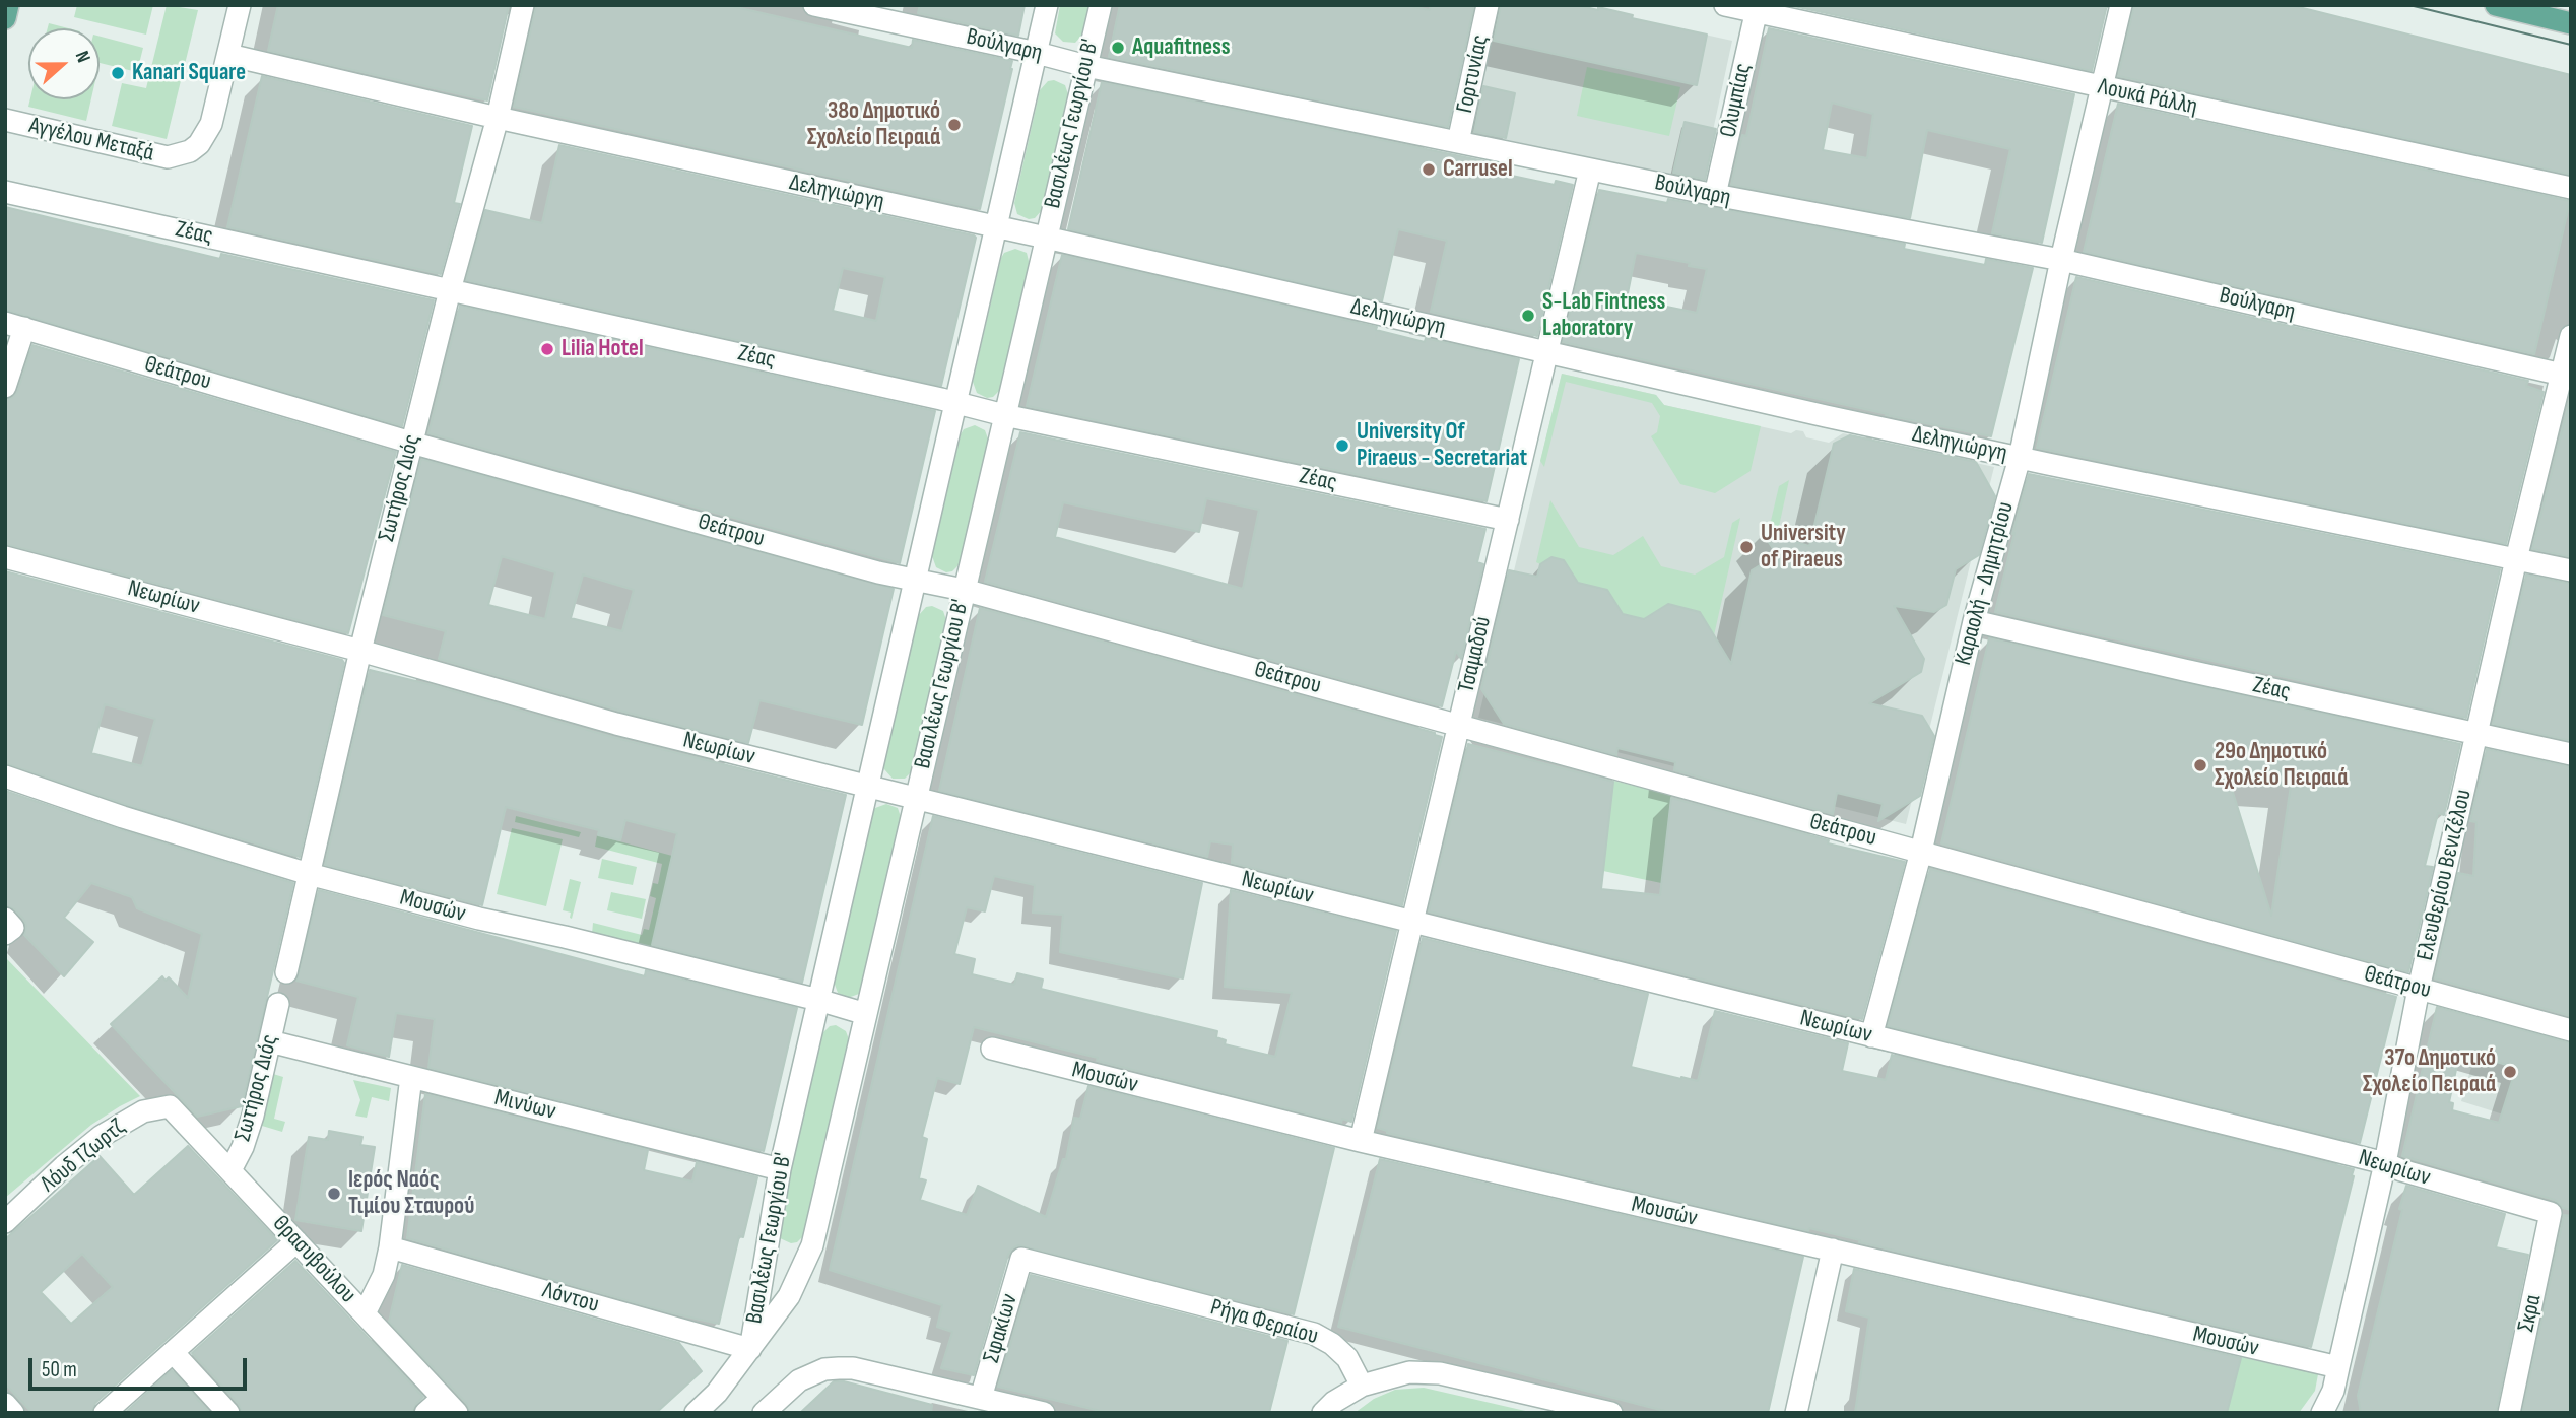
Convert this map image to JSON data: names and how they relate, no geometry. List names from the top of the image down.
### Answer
{
  "streets": {
    "street": [
      "Βούλγαρη",
      "Γορτυνίας",
      "Λουκά Ράλλη",
      "Ολυμπίας",
      "Βασιλέως Γεωργίου Β'",
      "Αγγέλου Μεταξά",
      "Δεληγιώργη",
      "Ζέας",
      "Θεάτρου",
      "Σωτήρος Διός",
      "Καραολή - Δημητρίου",
      "Νεωρίων",
      "Τσαμαδού",
      "Ελευθερίου Βενιζέλου",
      "Μουσών",
      "Μινύων",
      "Λόυδ Τζωρτζ",
      "Θρασυβούλου",
      "Λόντου",
      "Σκρα",
      "Ρήγα Φεραίου",
      "Σφακίων"
    ]
  },
  "crossings": [
    ["Βούλγαρη", "Γορτυνίας"],
    ["Βούλγαρη", "Ολυμπίας"],
    ["Βούλγαρη", "Βασιλέως Γεωργίου Β'"],
    ["Βούλγαρη", "Καραολή - Δημητρίου"],
    ["Βούλγαρη", "Τσαμαδού"],
    ["Βούλγαρη", "Ελευθερίου Βενιζέλου"],
    ["Λουκά Ράλλη", "Ολυμπίας"],
    ["Λουκά Ράλλη", "Καραολή - Δημητρίου"],
    ["Βασιλέως Γεωργίου Β'", "Δεληγιώργη"],
    ["Βασιλέως Γεωργίου Β'", "Ζέας"],
    ["Βασιλέως Γεωργίου Β'", "Θεάτρου"],
    ["Βασιλέως Γεωργίου Β'", "Νεωρίων"],
    ["Βασιλέως Γεωργίου Β'", "Μουσών"],
    ["Βασιλέως Γεωργίου Β'", "Μινύων"],
    ["Βασιλέως Γεωργίου Β'", "Λόντου"],
    ["Αγγέλου Μεταξά", "Δεληγιώργη"],
    ["Δεληγιώργη", "Σωτήρος Διός"],
    ["Δεληγιώργη", "Καραολή - Δημητρίου"],
    ["Δεληγιώργη", "Τσαμαδού"],
    ["Δεληγιώργη", "Ελευθερίου Βενιζέλου"],
    ["Ζέας", "Σωτήρος Διός"],
    ["Ζέας", "Καραολή - Δημητρίου"],
    ["Ζέας", "Τσαμαδού"],
    ["Ζέας", "Ελευθερίου Βενιζέλου"],
    ["Θεάτρου", "Σωτήρος Διός"],
    ["Θεάτρου", "Καραολή - Δημητρίου"],
    ["Θεάτρου", "Τσαμαδού"],
    ["Θεάτρου", "Ελευθερίου Βενιζέλου"],
    ["Σωτήρος Διός", "Νεωρίων"],
    ["Σωτήρος Διός", "Μουσών"],
    ["Σωτήρος Διός", "Μινύων"],
    ["Σωτήρος Διός", "Θρασυβούλου"],
    ["Καραολή - Δημητρίου", "Νεωρίων"],
    ["Νεωρίων", "Τσαμαδού"],
    ["Νεωρίων", "Ελευθερίου Βενιζέλου"],
    ["Νεωρίων", "Σκρα"],
    ["Τσαμαδού", "Μουσών"],
    ["Ελευθερίου Βενιζέλου", "Μουσών"],
    ["Λόυδ Τζωρτζ", "Θρασυβούλου"],
    ["Ρήγα Φεραίου", "Σφακίων"]
  ],
  "places": [
    "Aquafitness",
    "Kanari Square",
    "38ο Δημοτικό Σχολείο Πειραιά",
    "Carrusel",
    "S-Lab Fintness Laboratory",
    "Lilia Hotel",
    "University Of Piraeus - Secretariat",
    "University of Piraeus",
    "29ο Δημοτικό Σχολείο Πειραιά",
    "37ο Δημοτικό Σχολείο Πειραιά",
    "Ιερός Ναός Τιμίου Σταυρού"
  ],
  "scale_bar": "50 m",
  "north": "right"
}
